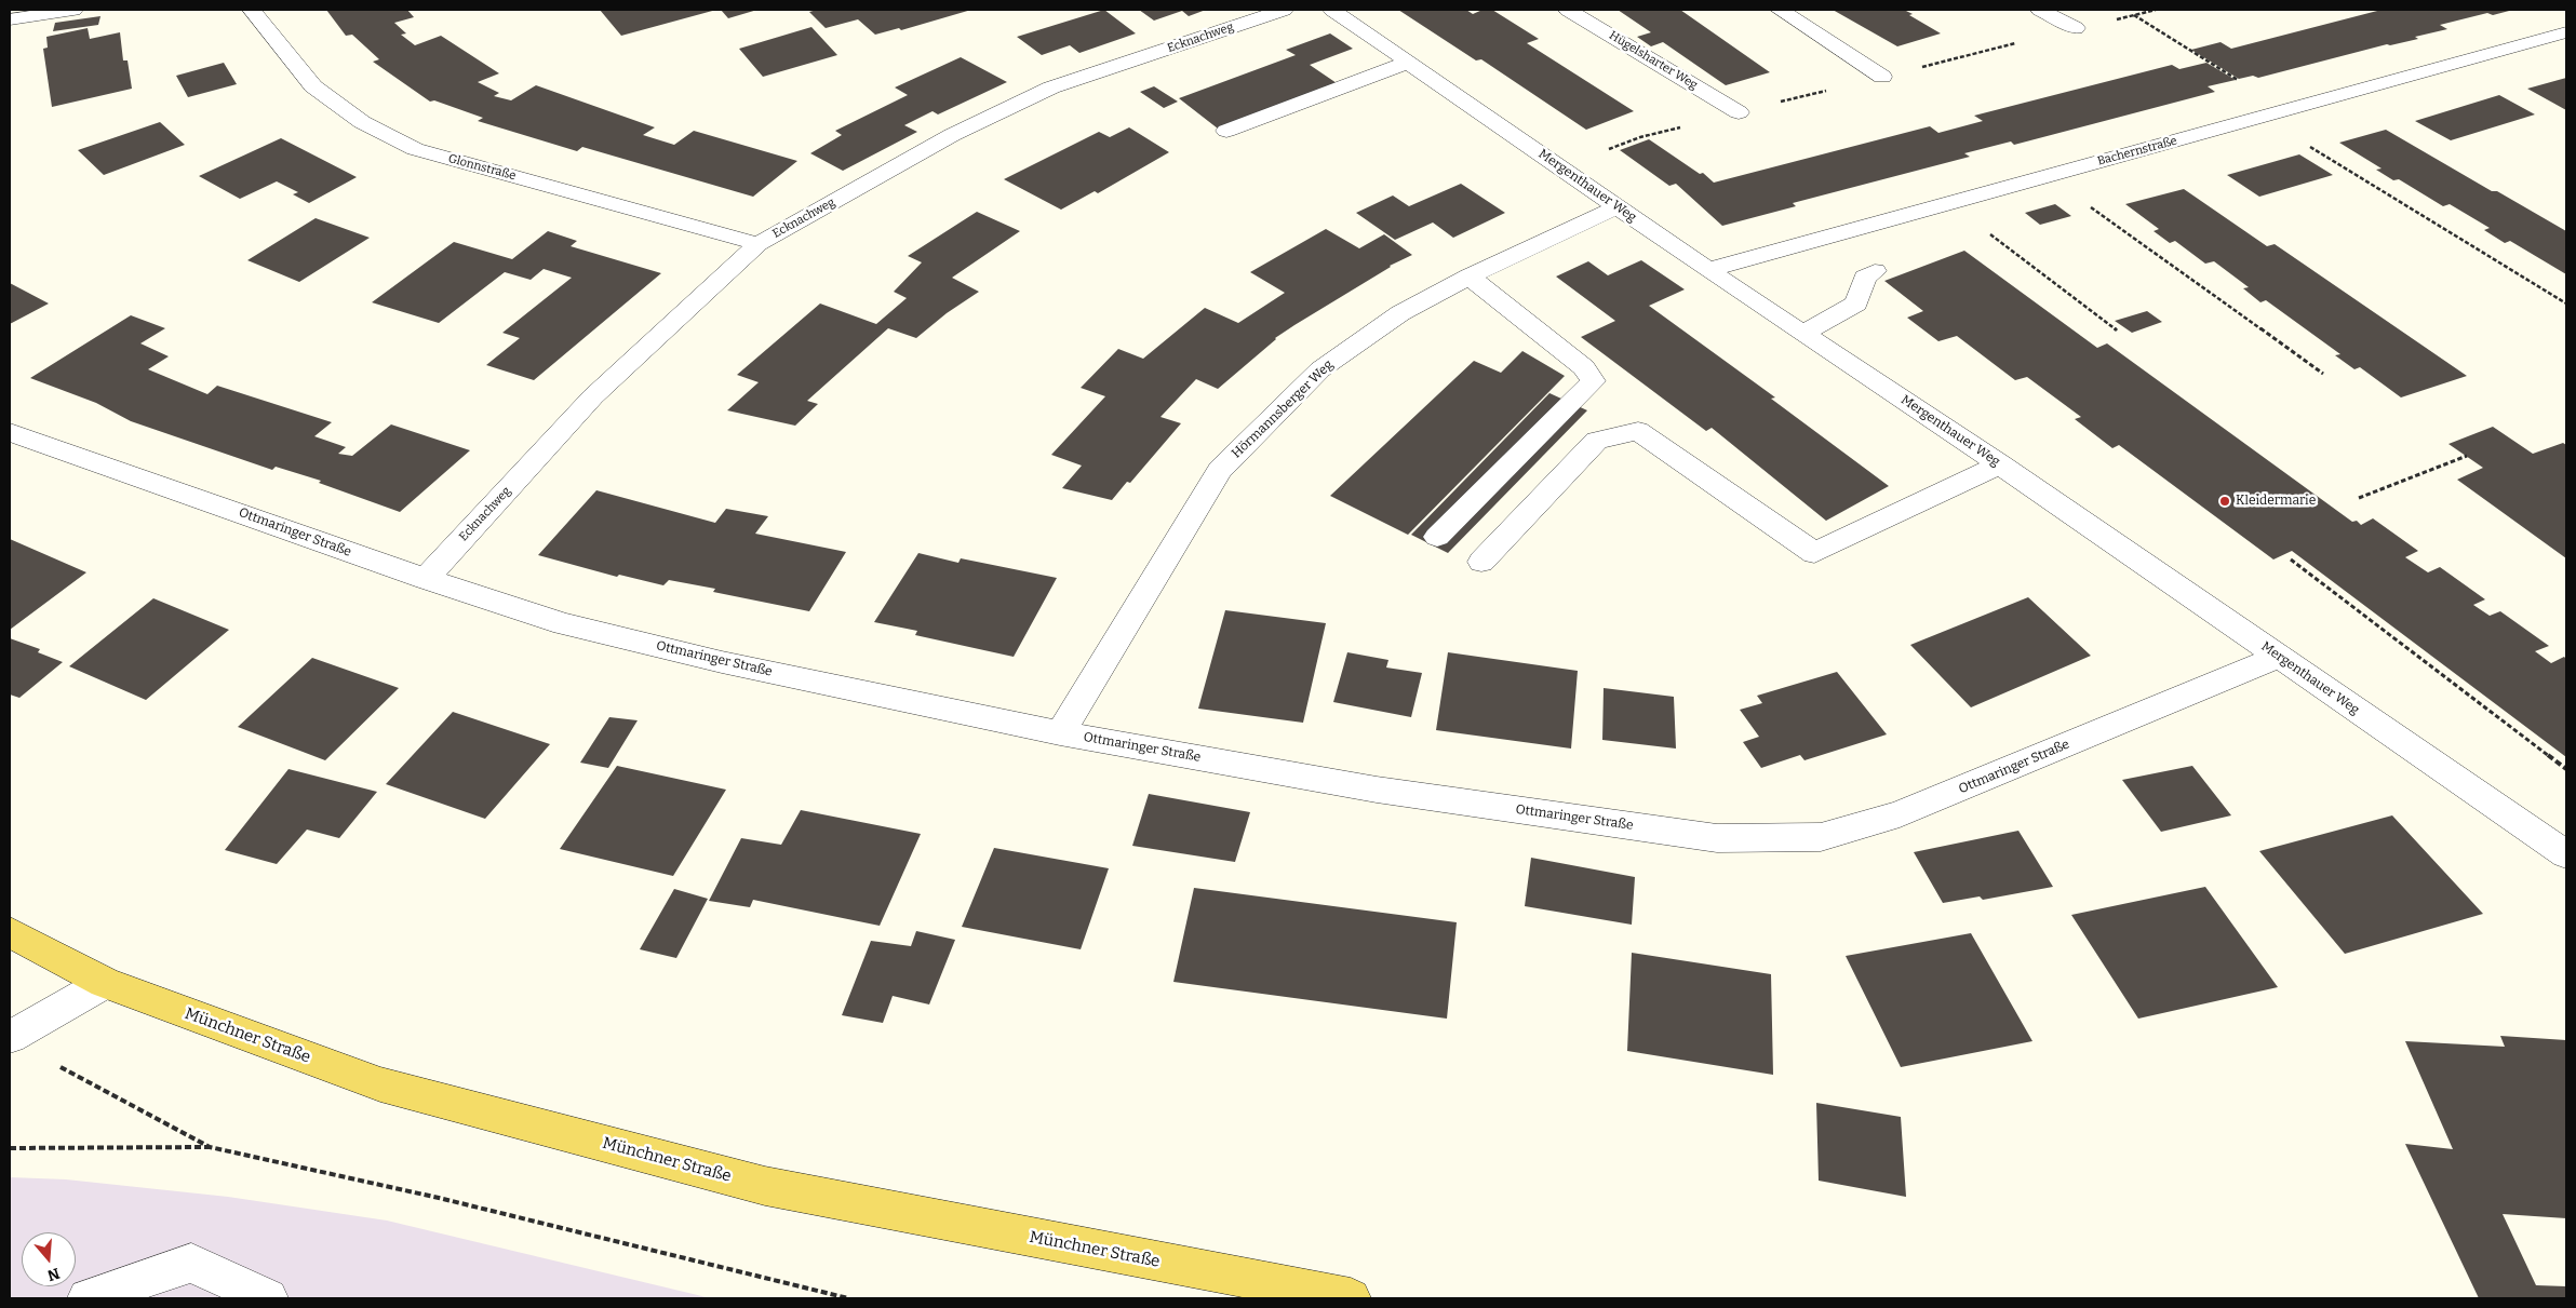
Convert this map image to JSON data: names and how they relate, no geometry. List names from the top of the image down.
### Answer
{
  "streets": {
    "main road": ["Münchner Straße"],
    "street": [
      "Ecknachweg",
      "Hügelsharter Weg",
      "Bachernstraße",
      "Glonnstraße",
      "Mergenthauer Weg",
      "Hörmannsberger Weg",
      "Ottmaringer Straße"
    ]
  },
  "crossings": [
    ["Ecknachweg", "Glonnstraße"],
    ["Ecknachweg", "Ottmaringer Straße"],
    ["Bachernstraße", "Mergenthauer Weg"],
    ["Mergenthauer Weg", "Hörmannsberger Weg"],
    ["Mergenthauer Weg", "Ottmaringer Straße"],
    ["Hörmannsberger Weg", "Ottmaringer Straße"]
  ],
  "places": ["Kleidermarie"],
  "north": "bottom"
}
